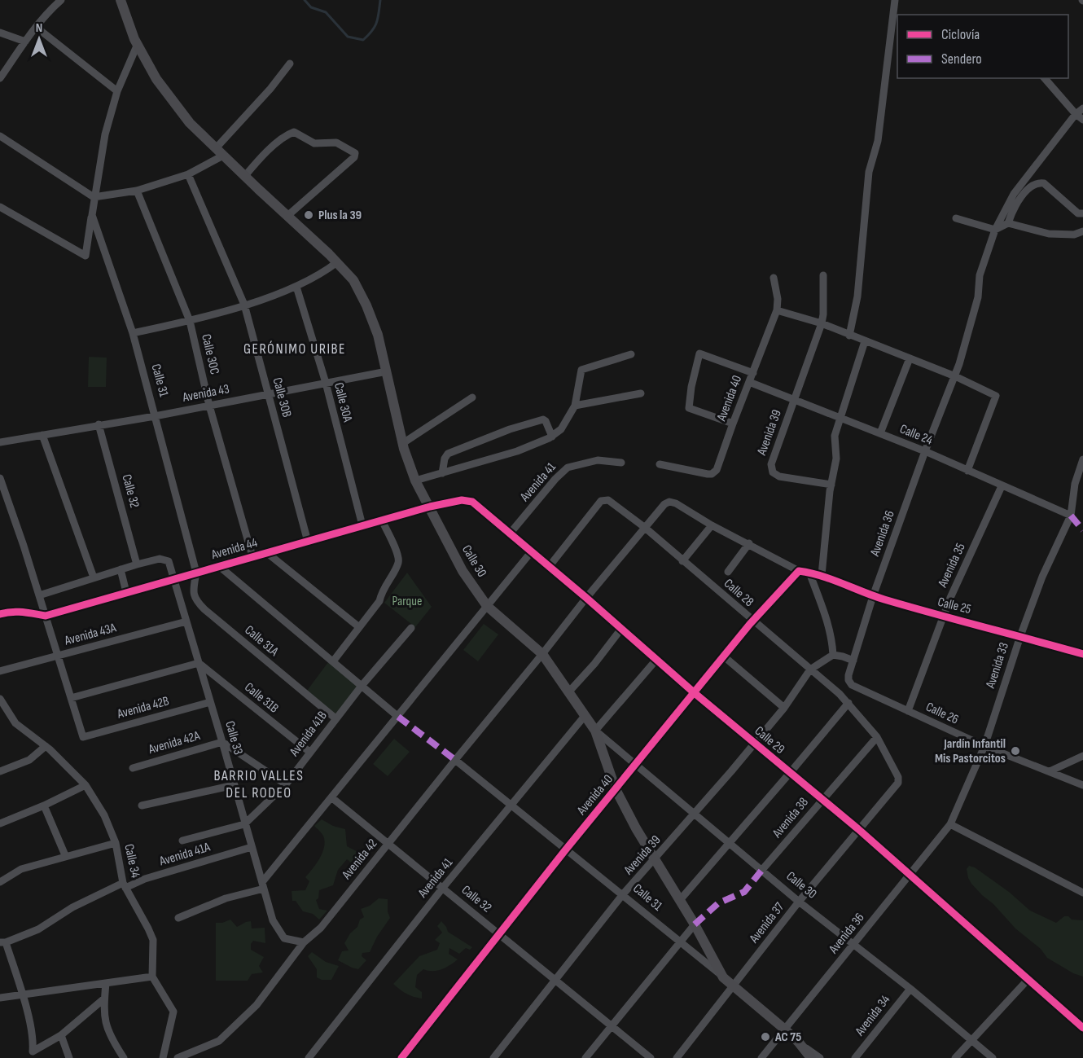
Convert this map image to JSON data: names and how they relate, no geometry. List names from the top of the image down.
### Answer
{
  "streets": {
    "main road": ["Calle 31", "Calle 30"],
    "street": [
      "Calle 30C",
      "Avenida 43",
      "Calle 30B",
      "Avenida 40",
      "Calle 30A",
      "Avenida 39",
      "Calle 24",
      "Avenida 41",
      "Calle 32",
      "Avenida 36",
      "Avenida 44",
      "Avenida 35",
      "Calle 28",
      "Calle 25",
      "Avenida 43A",
      "Calle 31A",
      "Avenida 33",
      "Calle 31B",
      "Avenida 42B",
      "Calle 26",
      "Avenida 41B",
      "Calle 33",
      "Calle 29",
      "Avenida 42A",
      "Avenida 38",
      "Avenida 41A",
      "Avenida 42",
      "Calle 34",
      "Avenida 37",
      "Avenida 34"
    ]
  },
  "crossings": [
    ["Calle 30C", "Avenida 43"],
    ["Calle 30C", "Avenida 44"],
    ["Calle 31", "Avenida 43"],
    ["Calle 31", "Avenida 40"],
    ["Calle 31", "Avenida 39"],
    ["Calle 31", "Avenida 41"],
    ["Calle 31", "Avenida 36"],
    ["Calle 31", "Avenida 44"],
    ["Calle 31", "Calle 30"],
    ["Calle 31", "Calle 31A"],
    ["Calle 31", "Avenida 42"],
    ["Calle 31", "Avenida 37"],
    ["Avenida 43", "Calle 30B"],
    ["Avenida 43", "Calle 30A"],
    ["Avenida 43", "Calle 32"],
    ["Avenida 43", "Calle 30"],
    ["Calle 30B", "Avenida 44"],
    ["Avenida 40", "Calle 24"],
    ["Avenida 40", "Calle 32"],
    ["Avenida 40", "Calle 30"],
    ["Avenida 40", "Calle 28"],
    ["Avenida 40", "Calle 29"],
    ["Calle 30A", "Avenida 44"],
    ["Avenida 39", "Calle 24"],
    ["Avenida 39", "Calle 32"],
    ["Avenida 39", "Calle 30"],
    ["Avenida 39", "Calle 28"],
    ["Avenida 39", "Calle 29"],
    ["Calle 24", "Avenida 36"],
    ["Calle 24", "Avenida 35"],
    ["Calle 24", "Avenida 33"],
    ["Avenida 41", "Calle 32"],
    ["Avenida 41", "Calle 30"],
    ["Avenida 41", "Calle 29"],
    ["Calle 32", "Calle 33"],
    ["Calle 32", "Avenida 42"],
    ["Avenida 36", "Calle 30"],
    ["Avenida 36", "Calle 25"],
    ["Avenida 36", "Avenida 33"],
    ["Avenida 36", "Calle 26"],
    ["Avenida 36", "Calle 29"],
    ["Avenida 44", "Calle 30"],
    ["Avenida 44", "Calle 31A"],
    ["Avenida 44", "Calle 33"],
    ["Avenida 44", "Calle 29"],
    ["Calle 30", "Calle 29"],
    ["Calle 30", "Avenida 38"],
    ["Calle 30", "Avenida 42"],
    ["Calle 30", "Avenida 37"],
    ["Calle 30", "Avenida 34"],
    ["Avenida 35", "Calle 25"],
    ["Avenida 35", "Calle 26"],
    ["Calle 28", "Calle 29"],
    ["Calle 28", "Avenida 38"],
    ["Calle 28", "Avenida 37"],
    ["Calle 25", "Avenida 33"],
    ["Avenida 43A", "Calle 33"],
    ["Calle 31A", "Avenida 41B"],
    ["Avenida 33", "Calle 26"],
    ["Calle 31B", "Avenida 41B"],
    ["Calle 31B", "Calle 33"],
    ["Avenida 42B", "Calle 33"],
    ["Avenida 41B", "Calle 33"],
    ["Calle 33", "Avenida 42A"],
    ["Calle 33", "Avenida 41A"],
    ["Calle 33", "Avenida 42"],
    ["Calle 29", "Avenida 38"],
    ["Calle 29", "Avenida 37"],
    ["Avenida 41A", "Calle 34"]
  ],
  "districts": ["GERÓNIMO URIBE", "BARRIO VALLES DEL RODEO"],
  "parks": ["Parque"],
  "places": ["Plus la 39", "Jardín Infantil Mis Pastorcitos", "AC 75"],
  "legend": ["Ciclovía", "Sendero"],
  "north": "top"
}
